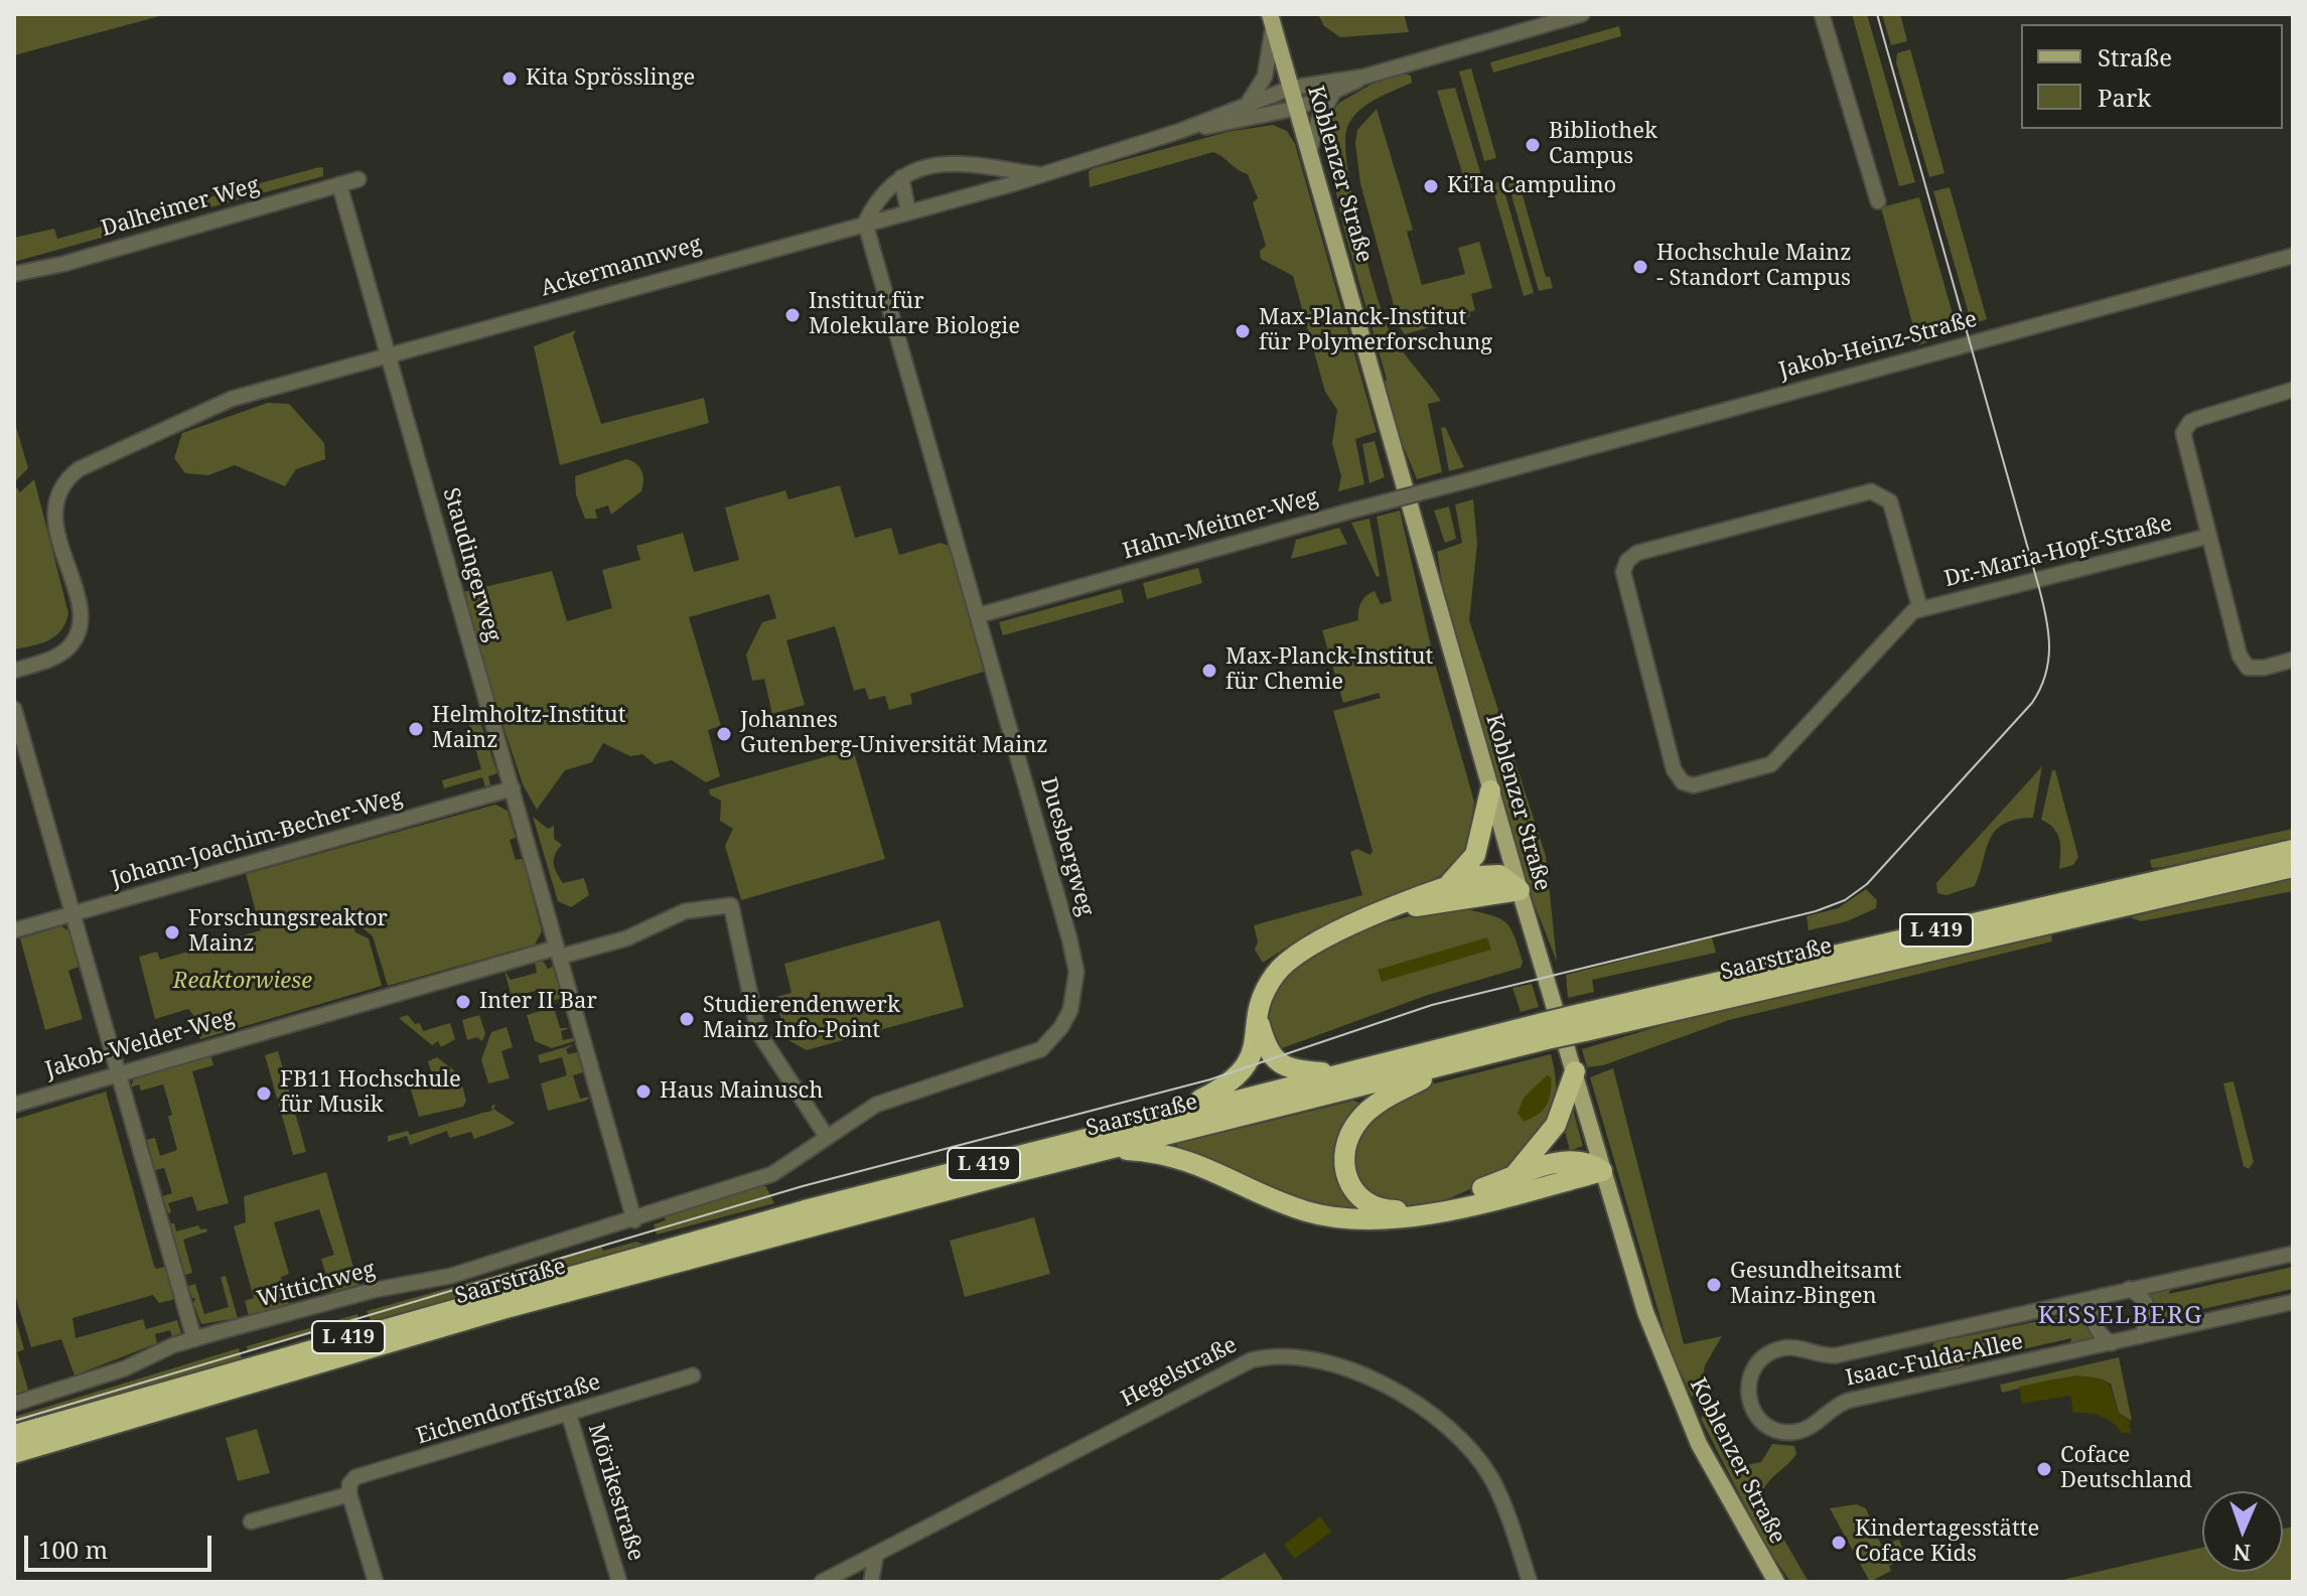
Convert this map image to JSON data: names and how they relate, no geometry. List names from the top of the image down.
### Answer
{
  "streets": {
    "highway": ["L 419", "Saarstraße"],
    "main road": ["Koblenzer Straße"],
    "street": [
      "Dalheimer Weg",
      "Ackermannweg",
      "Jakob-Heinz-Straße",
      "Hahn-Meitner-Weg",
      "Dr.-Maria-Hopf-Straße",
      "Staudingerweg",
      "Johann-Joachim-Becher-Weg",
      "Duesbergweg",
      "Jakob-Welder-Weg",
      "Wittichweg",
      "Isaac-Fulda-Allee",
      "Hegelstraße",
      "Eichendorffstraße",
      "Mörikestraße"
    ]
  },
  "crossings": [
    ["Koblenzer Straße", "Ackermannweg"],
    ["Dalheimer Weg", "Staudingerweg"],
    ["Ackermannweg", "Staudingerweg"],
    ["Ackermannweg", "Duesbergweg"],
    ["Jakob-Heinz-Straße", "Hahn-Meitner-Weg"],
    ["Hahn-Meitner-Weg", "Duesbergweg"],
    ["Staudingerweg", "Johann-Joachim-Becher-Weg"],
    ["Staudingerweg", "Duesbergweg"],
    ["Staudingerweg", "Jakob-Welder-Weg"],
    ["Staudingerweg", "Wittichweg"],
    ["Duesbergweg", "Wittichweg"],
    ["Eichendorffstraße", "Mörikestraße"]
  ],
  "districts": ["KISSELBERG"],
  "parks": ["Reaktorwiese"],
  "places": [
    "Kita Sprösslinge",
    "Bibliothek Campus",
    "KiTa Campulino",
    "Hochschule Mainz - Standort Campus",
    "Institut für Molekulare Biologie",
    "Max-Planck-Institut für Polymerforschung",
    "Max-Planck-Institut für Chemie",
    "Helmholtz-Institut Mainz",
    "Johannes Gutenberg-Universität Mainz",
    "Forschungsreaktor Mainz",
    "Inter II Bar",
    "Studierendenwerk Mainz Info-Point",
    "Haus Mainusch",
    "FB11 Hochschule für Musik",
    "Gesundheitsamt Mainz-Bingen",
    "Coface Deutschland",
    "Kindertagesstätte Coface Kids"
  ],
  "legend": ["Straße", "Park"],
  "scale_bar": "100 m",
  "north": "bottom"
}
